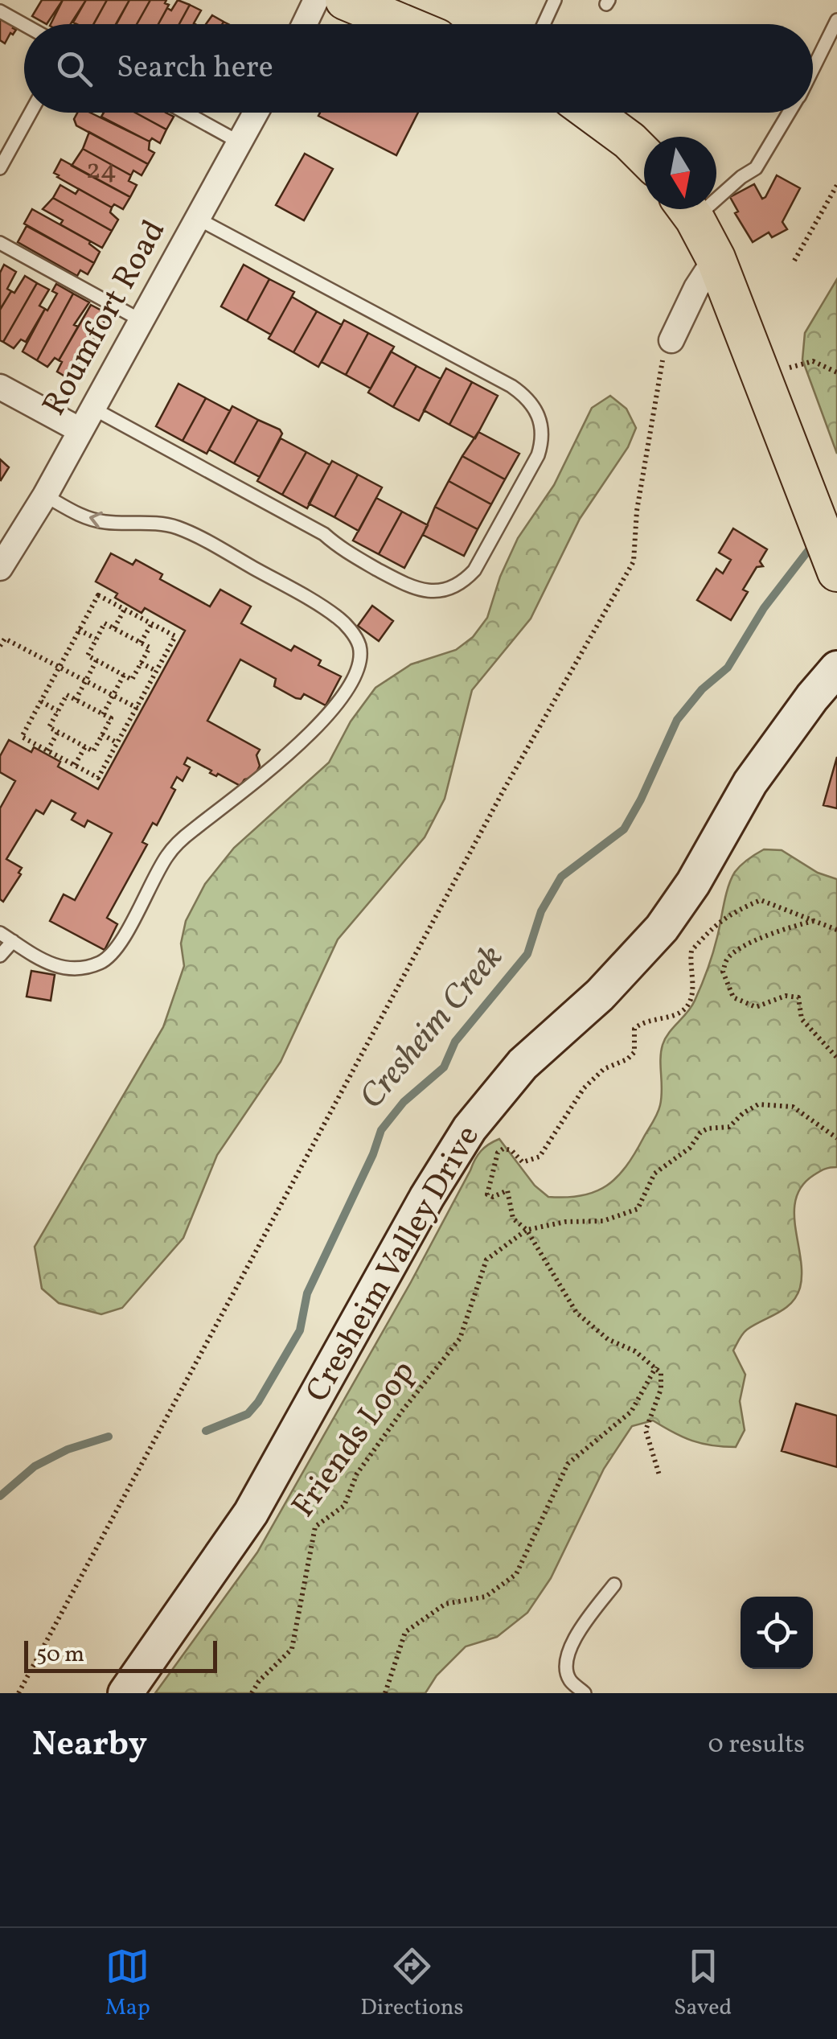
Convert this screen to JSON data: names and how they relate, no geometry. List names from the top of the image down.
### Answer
{
  "streets": {
    "main road": ["Cresheim Valley Drive"],
    "street": ["Roumfort Road"],
    "path": ["Friends Loop"]
  },
  "water": ["Cresheim Creek"],
  "house_numbers": ["24"],
  "scale_bar": "50 m",
  "north": "bottom",
  "page": {
    "search": "Search here",
    "scale": "50 m",
    "heading": ["Nearby", "0 results"],
    "nav": ["Map", "Directions", "Saved"]
  }
}
